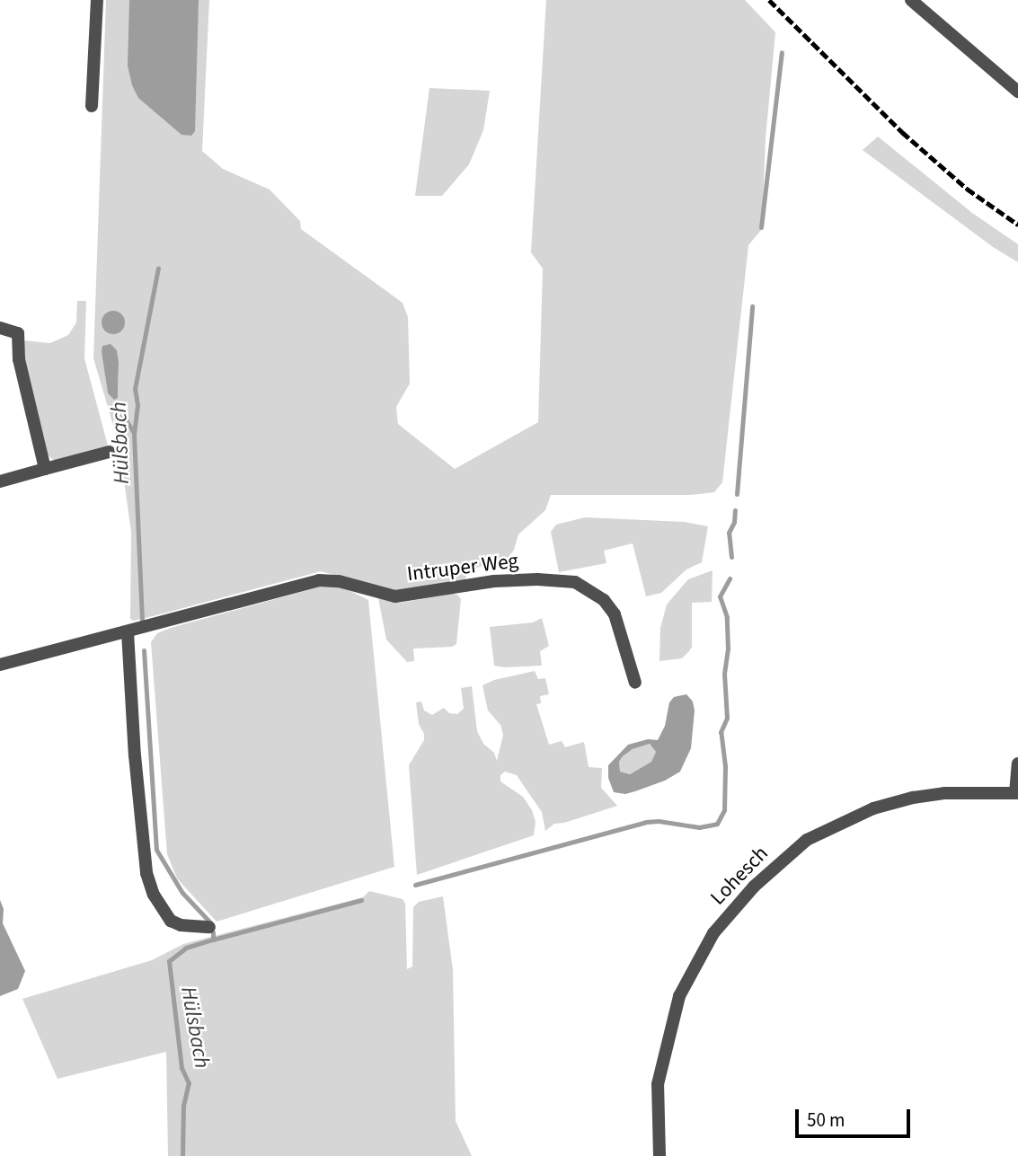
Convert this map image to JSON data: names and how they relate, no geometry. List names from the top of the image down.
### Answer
{
  "streets": {
    "street": ["Intruper Weg", "Lohesch"]
  },
  "water": ["Hülsbach"],
  "scale_bar": "50 m"
}
